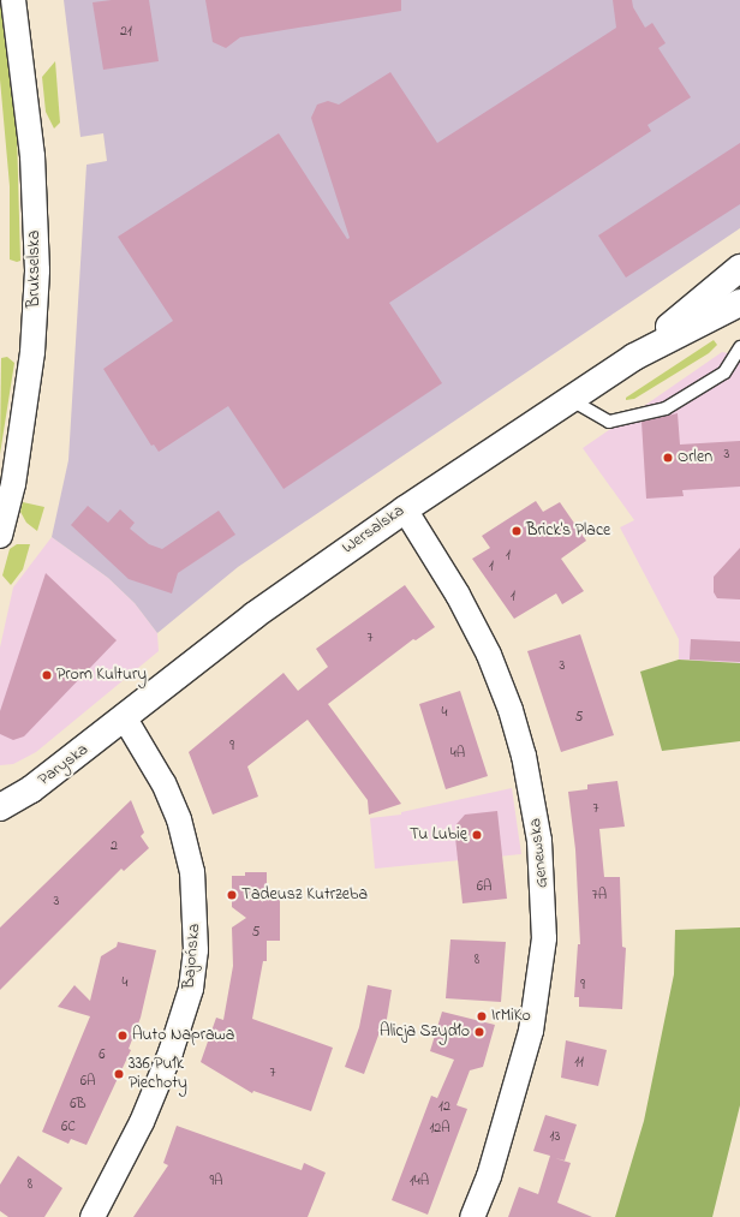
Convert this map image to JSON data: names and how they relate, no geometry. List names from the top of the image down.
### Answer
{
  "streets": {
    "street": [
      "Brukselska",
      "Wersalska",
      "Paryska",
      "Genewska",
      "Bajońska"
    ]
  },
  "crossings": [
    ["Wersalska", "Paryska"],
    ["Wersalska", "Genewska"],
    ["Wersalska", "Bajońska"],
    ["Paryska", "Bajońska"]
  ],
  "places": [
    "Orlen",
    "Brick's Place",
    "Prom Kultury",
    "Tu Lubię",
    "Tadeusz Kutrzeba",
    "IrMiKo",
    "Alicja Szydło",
    "Auto Naprawa",
    "336 Pułk Piechoty"
  ],
  "house_numbers": [
    "21",
    "3",
    "1",
    "1",
    "1",
    "7",
    "3",
    "4",
    "5",
    "9",
    "4A",
    "7",
    "2",
    "6A",
    "7A",
    "3",
    "5",
    "8",
    "4",
    "9",
    "6",
    "11",
    "7",
    "6A",
    "6B",
    "12",
    "6C",
    "12A",
    "13",
    "9A",
    "14A",
    "8"
  ]
}
